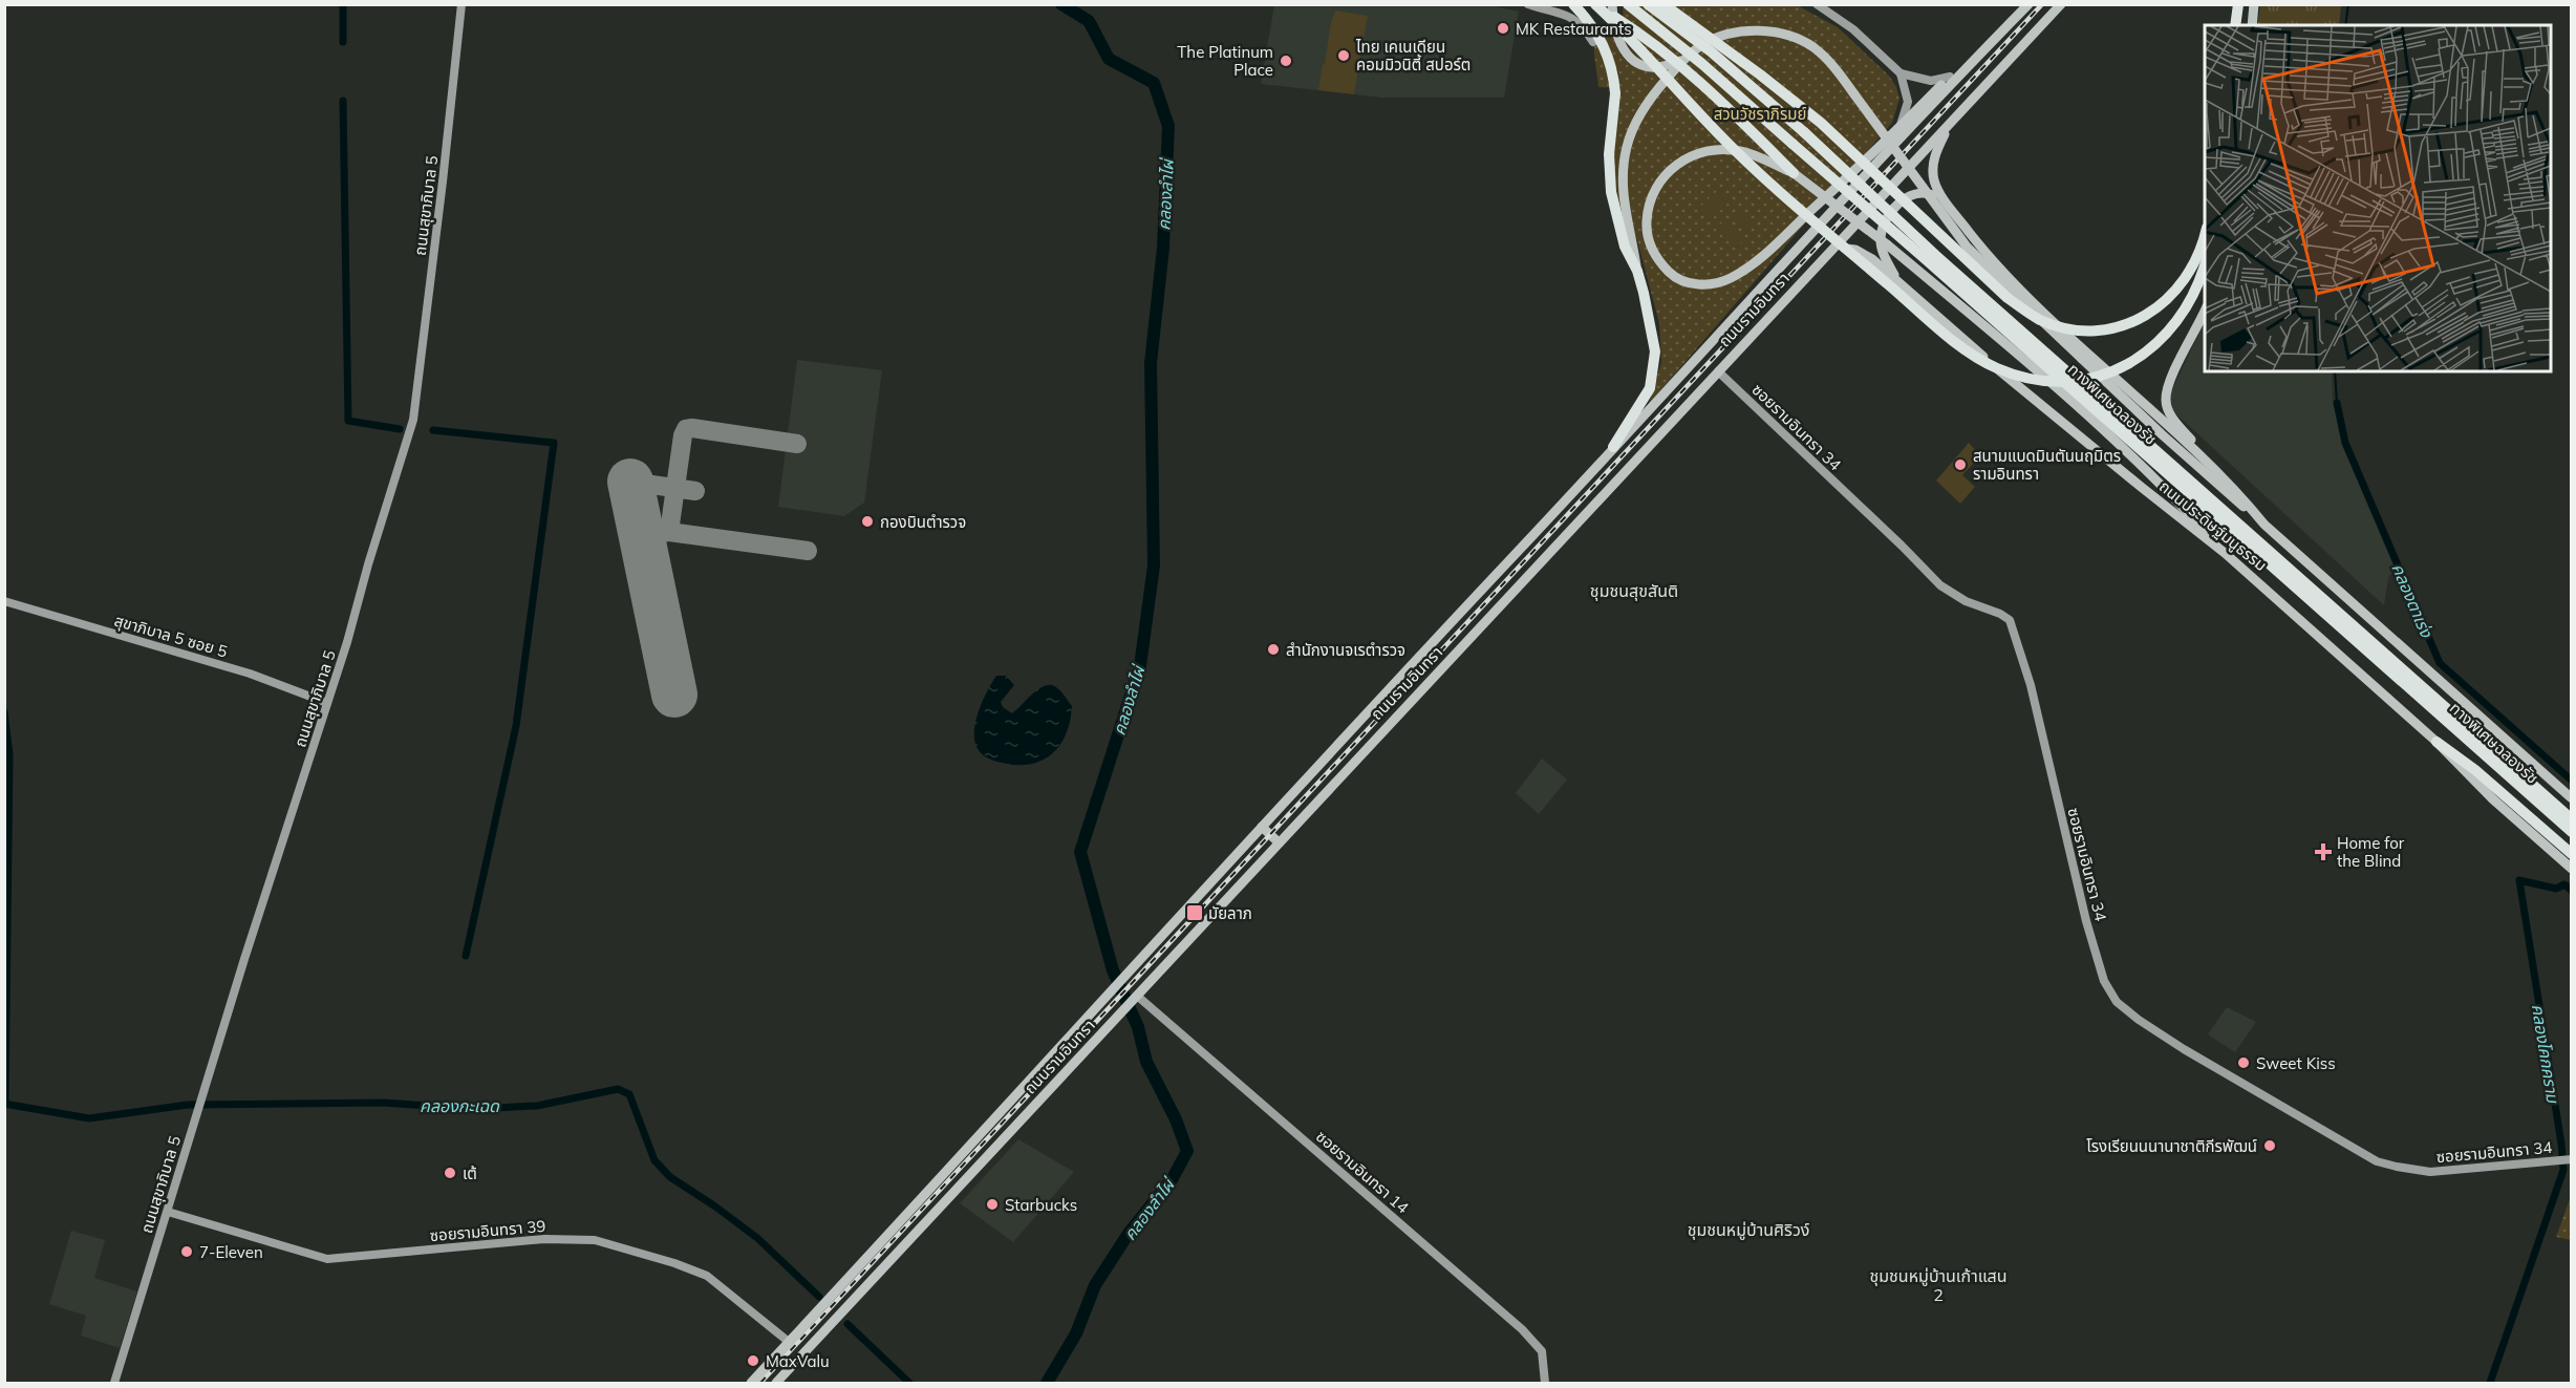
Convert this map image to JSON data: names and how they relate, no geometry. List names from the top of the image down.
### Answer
{
  "streets": {
    "highway": ["ทางพิเศษฉลองรัช"],
    "main road": ["ถนนรามอินทรา", "ถนนประดิษฐ์มนูธรรม"],
    "street": [
      "ถนนสุขาภิบาล 5",
      "ซอยรามอินทรา 34",
      "สุขาภิบาล 5 ซอย 5",
      "ซอยรามอินทรา 14",
      "ซอยรามอินทรา 39"
    ]
  },
  "crossings": [
    ["ถนนสุขาภิบาล 5", "สุขาภิบาล 5 ซอย 5"],
    ["ถนนสุขาภิบาล 5", "ซอยรามอินทรา 39"],
    ["ถนนรามอินทรา", "ซอยรามอินทรา 34"],
    ["ถนนรามอินทรา", "ถนนประดิษฐ์มนูธรรม"],
    ["ถนนรามอินทรา", "ซอยรามอินทรา 14"],
    ["ถนนรามอินทรา", "ซอยรามอินทรา 39"]
  ],
  "districts": ["ชุมชนสุขสันติ", "ชุมชนหมู่บ้านศิริวง์", "ชุมชนหมู่บ้านเก้าแสน 2"],
  "water": [
    "คลองลำไผ่",
    "คลองตาเร่ง",
    "คลองโคกคราม",
    "คลองกะเฉด"
  ],
  "parks": ["สวนวัชราภิรมย์"],
  "places": {
    "other": [
      "MK Restaurants",
      "ไทย เคเนเดียน คอมมิวนิตี้ สปอร์ต",
      "The Platinum Place",
      "สนามแบดมินตันนฤมิตร รามอินทรา",
      "กองบินตำรวจ",
      "สำนักงานจเรตำรวจ",
      "Sweet Kiss",
      "โรงเรียนนนานาชาติกีรพัฒน์",
      "เต้",
      "Starbucks",
      "7-Eleven",
      "MaxValu"
    ],
    "health": ["Home for the Blind"],
    "transit": ["มัยลาภ"]
  }
}
